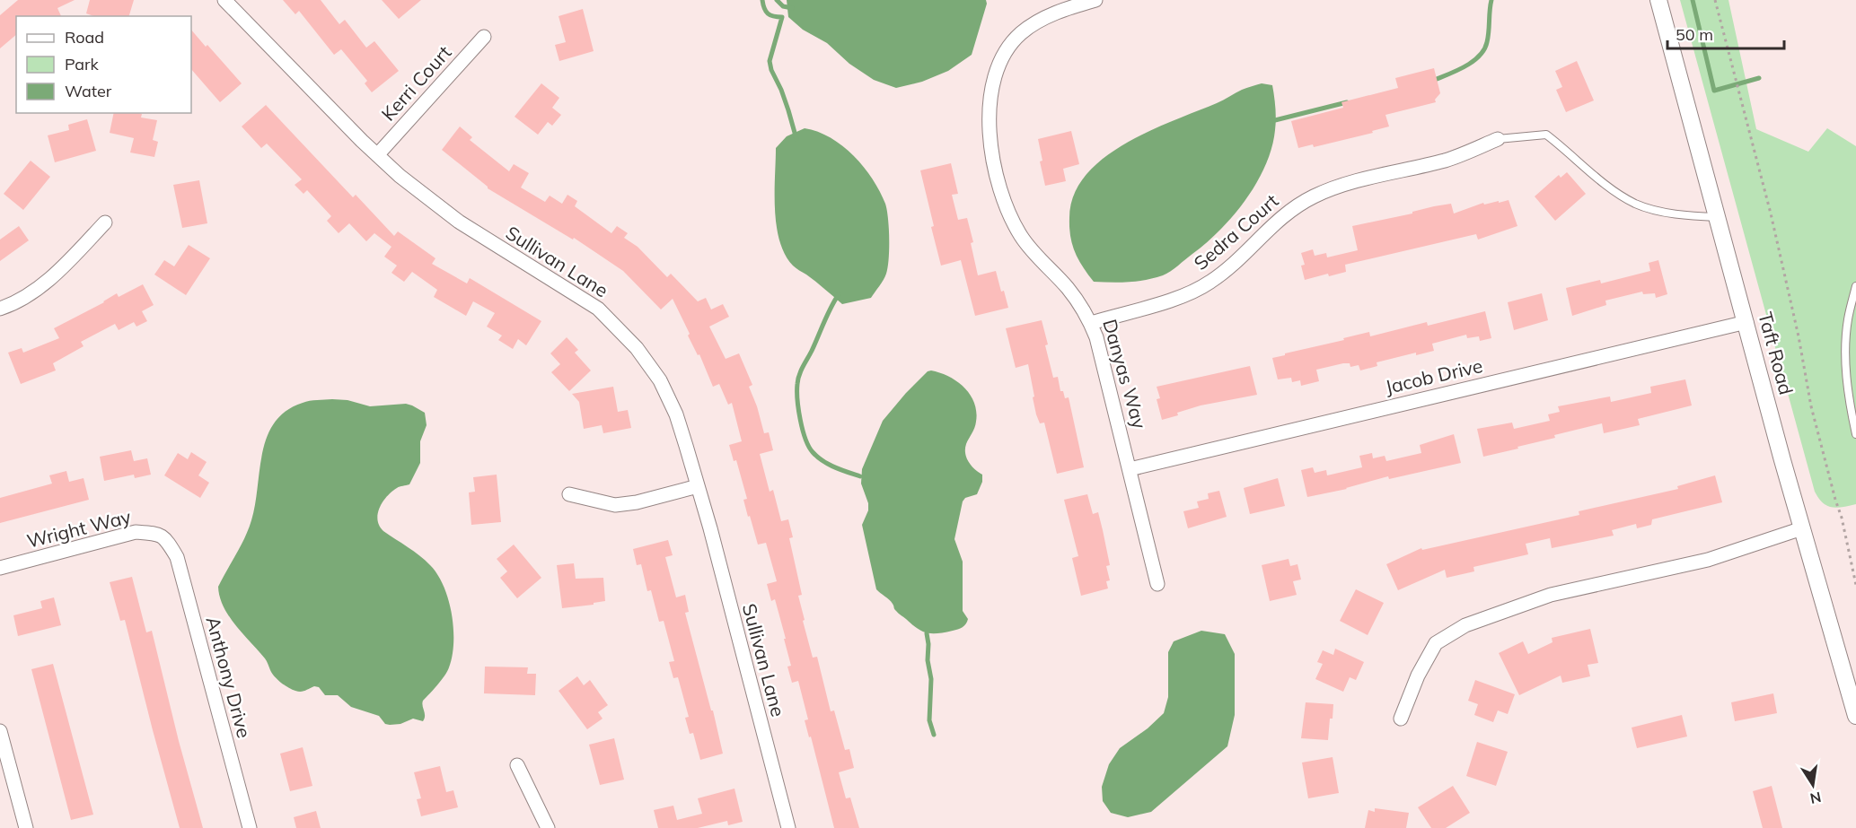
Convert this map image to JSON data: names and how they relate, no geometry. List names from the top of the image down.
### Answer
{
  "streets": {
    "street": [
      "Kerri Court",
      "Sedra Court",
      "Sullivan Lane",
      "Taft Road",
      "Danyas Way",
      "Jacob Drive",
      "Wright Way",
      "Anthony Drive"
    ]
  },
  "crossings": [
    ["Kerri Court", "Sullivan Lane"],
    ["Sedra Court", "Danyas Way"],
    ["Taft Road", "Jacob Drive"],
    ["Danyas Way", "Jacob Drive"],
    ["Wright Way", "Anthony Drive"]
  ],
  "legend": ["Road", "Park", "Water"],
  "scale_bar": "50 m",
  "north": "bottom"
}
